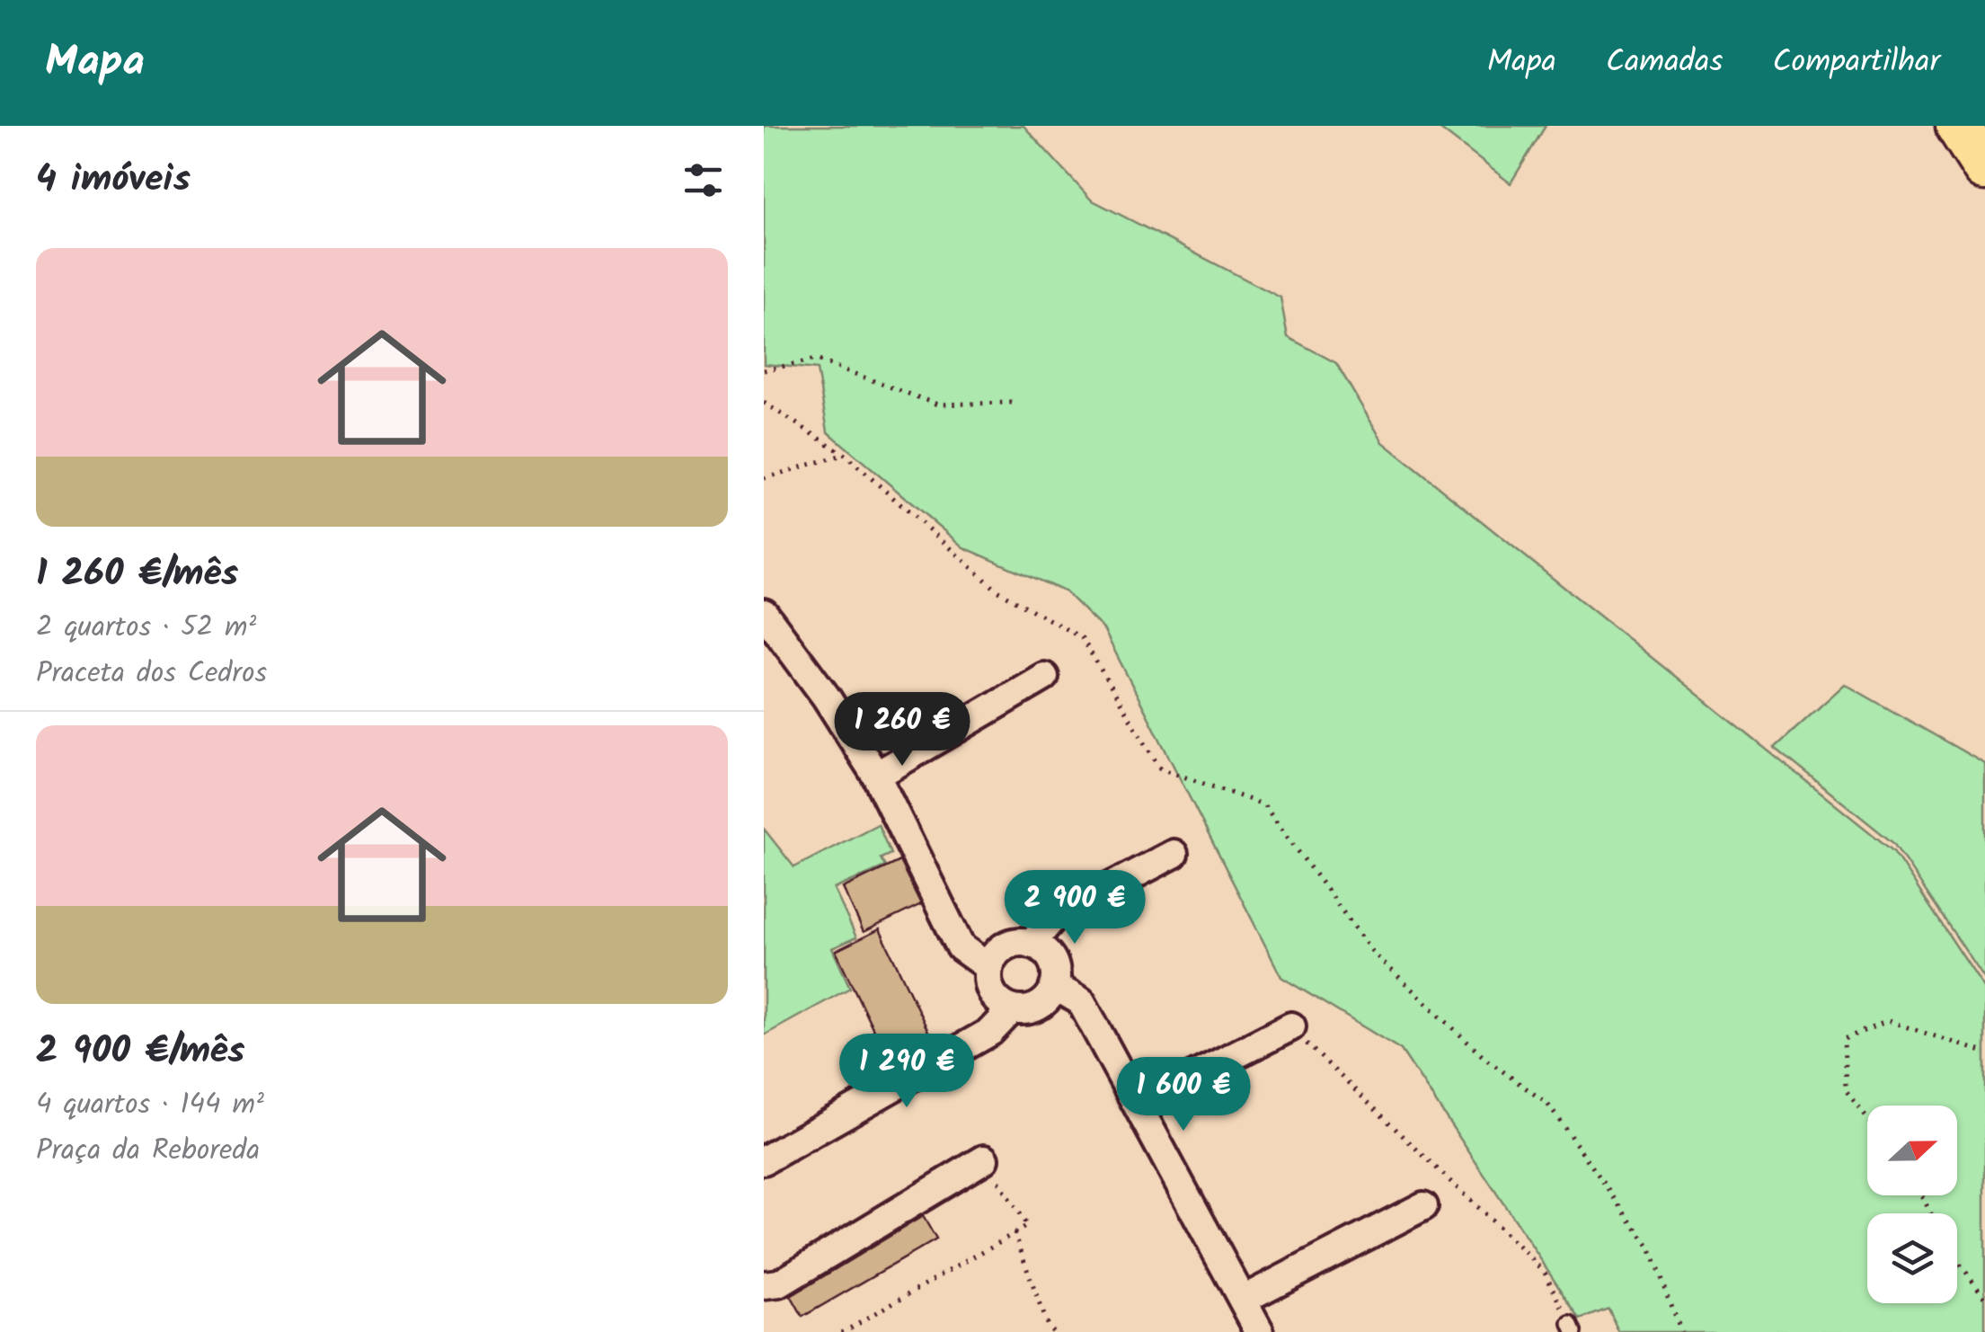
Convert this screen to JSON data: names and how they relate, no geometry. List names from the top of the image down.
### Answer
{
  "north": "right",
  "page": {
    "header": "Mapa",
    "nav": ["Mapa", "Camadas", "Compartilhar"],
    "heading": "4 imóveis",
    "list": [
      {
        "name": "1 260 €/mês",
        "note": "2 quartos · 52 m² · Praceta dos Cedros"
      },
      {
        "name": "2 900 €/mês",
        "note": "4 quartos · 144 m² · Praça da Reboreda"
      }
    ],
    "price": [
      "1 260 €",
      "2 900 €",
      "1 290 €",
      "1 600 €"
    ]
  }
}
